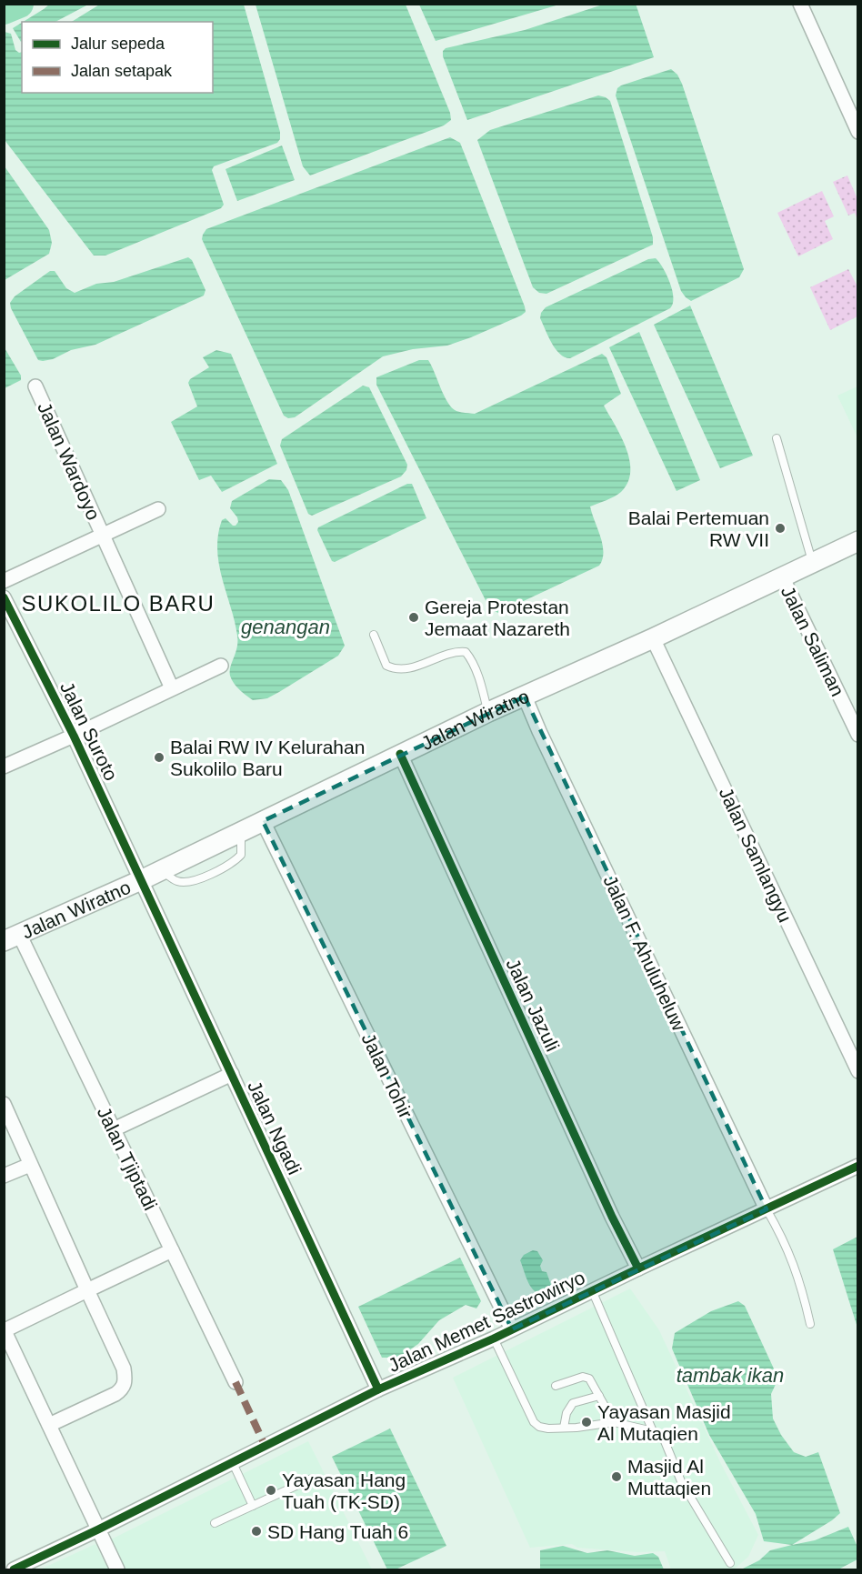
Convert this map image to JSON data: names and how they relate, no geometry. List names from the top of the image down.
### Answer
{
  "streets": {
    "main road": ["Jalan Wiratno"],
    "street": [
      "Jalan Wardoyo",
      "Jalan Saliman",
      "Jalan Suroto",
      "Jalan Samlangyu",
      "Jalan F. Ahuluheluw",
      "Jalan Jazuli",
      "Jalan Tohir",
      "Jalan Ngadi",
      "Jalan Tjiptadi",
      "Jalan Memet Sastrowiryo"
    ]
  },
  "crossings": [
    ["Jalan Saliman", "Jalan Wiratno"],
    ["Jalan Wiratno", "Jalan Suroto"],
    ["Jalan Wiratno", "Jalan Samlangyu"],
    ["Jalan Wiratno", "Jalan F. Ahuluheluw"],
    ["Jalan Wiratno", "Jalan Jazuli"],
    ["Jalan Wiratno", "Jalan Tohir"],
    ["Jalan Wiratno", "Jalan Ngadi"],
    ["Jalan Wiratno", "Jalan Tjiptadi"],
    ["Jalan Suroto", "Jalan Ngadi"],
    ["Jalan F. Ahuluheluw", "Jalan Memet Sastrowiryo"],
    ["Jalan Jazuli", "Jalan Memet Sastrowiryo"],
    ["Jalan Tohir", "Jalan Memet Sastrowiryo"],
    ["Jalan Ngadi", "Jalan Memet Sastrowiryo"]
  ],
  "districts": ["SUKOLILO BARU"],
  "water": ["genangan", "tambak ikan"],
  "places": [
    "Balai Pertemuan RW VII",
    "Gereja Protestan Jemaat Nazareth",
    "Balai RW IV Kelurahan Sukolilo Baru",
    "Yayasan Masjid Al Mutaqien",
    "Masjid Al Muttaqien",
    "Yayasan Hang Tuah (TK-SD)",
    "SD Hang Tuah 6"
  ],
  "legend": ["Jalur sepeda", "Jalan setapak"]
}
